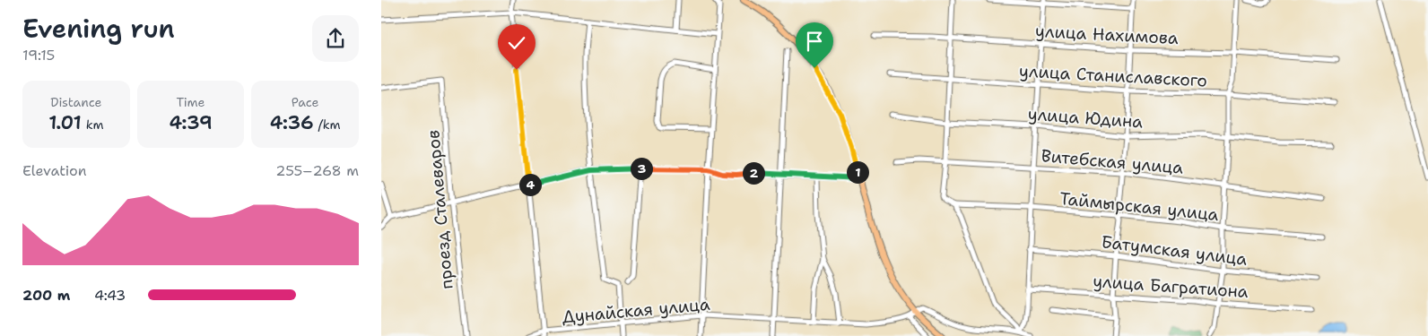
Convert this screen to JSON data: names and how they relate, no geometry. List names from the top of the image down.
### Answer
{
  "streets": {
    "street": [
      "улица Нахимова",
      "улица Станиславского",
      "улица Юдина",
      "Витебская улица",
      "Таймырская улица",
      "проезд Сталеваров",
      "Батумская улица",
      "улица Багратиона",
      "Дунайская улица"
    ]
  },
  "page": {
    "heading": ["Evening run", "19:15"],
    "stats": [
      ["Distance", "1.01 km"],
      ["Time", "4:39"],
      ["Pace", "4:36 /km"]
    ],
    "chart": ["Elevation", "255–268 m"],
    "pins": [
      "3",
      "1",
      "2",
      "4"
    ],
    "list": [
      {
        "name": "200 m",
        "note": "4:43"
      }
    ]
  }
}
